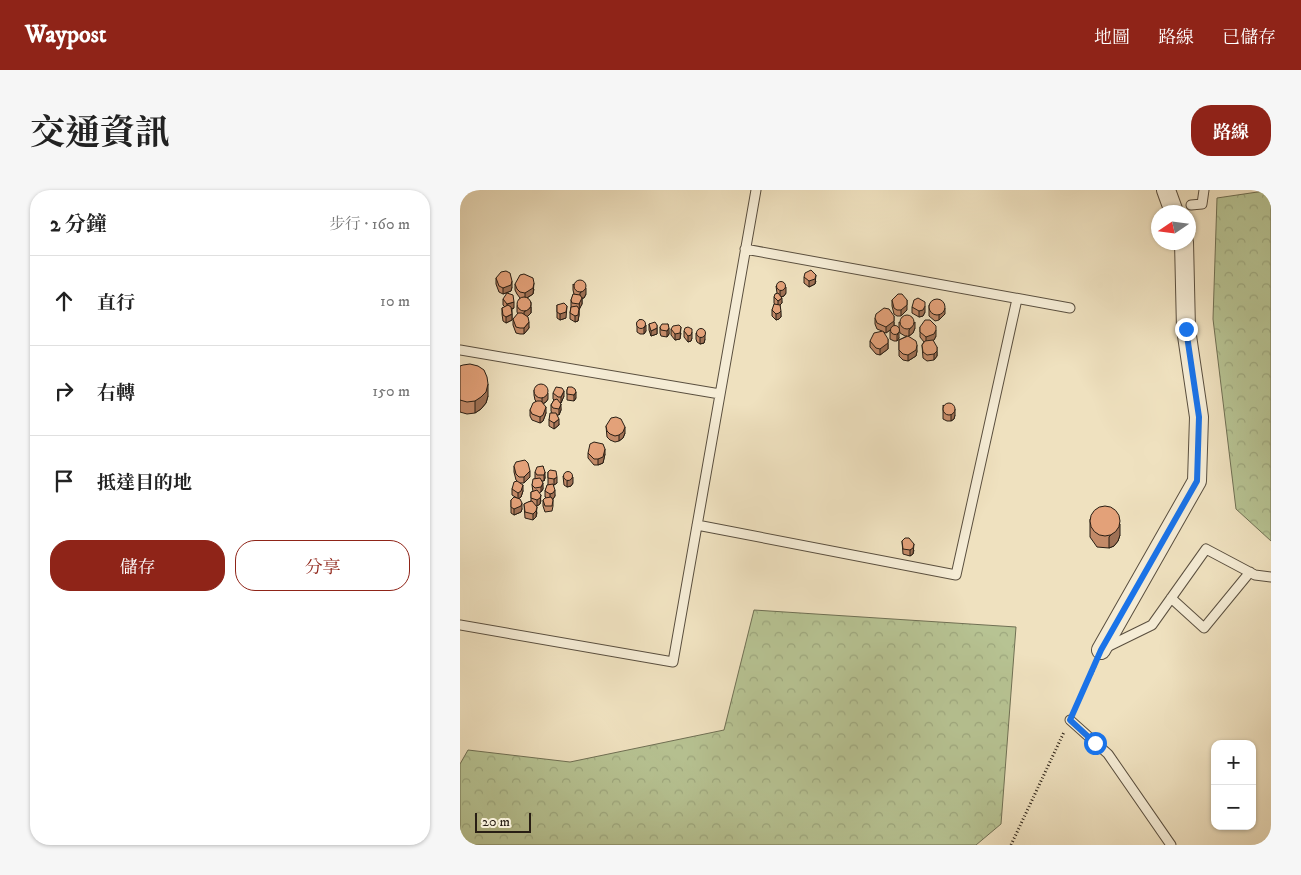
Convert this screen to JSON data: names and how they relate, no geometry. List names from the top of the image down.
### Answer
{
  "scale_bar": "20 m",
  "north": "left",
  "page": {
    "header": "Waypost",
    "nav": ["地圖", "路線", "已儲存"],
    "title": "交通資訊",
    "buttons": [
      "路線",
      ["儲存", "分享"]
    ],
    "heading": ["2 分鐘", "步行 · 160 m"],
    "list": [
      ["直行", "10 m"],
      ["右轉", "150 m"],
      "抵達目的地"
    ],
    "map_buttons": ["+", "−"],
    "scale": "20 m"
  }
}
